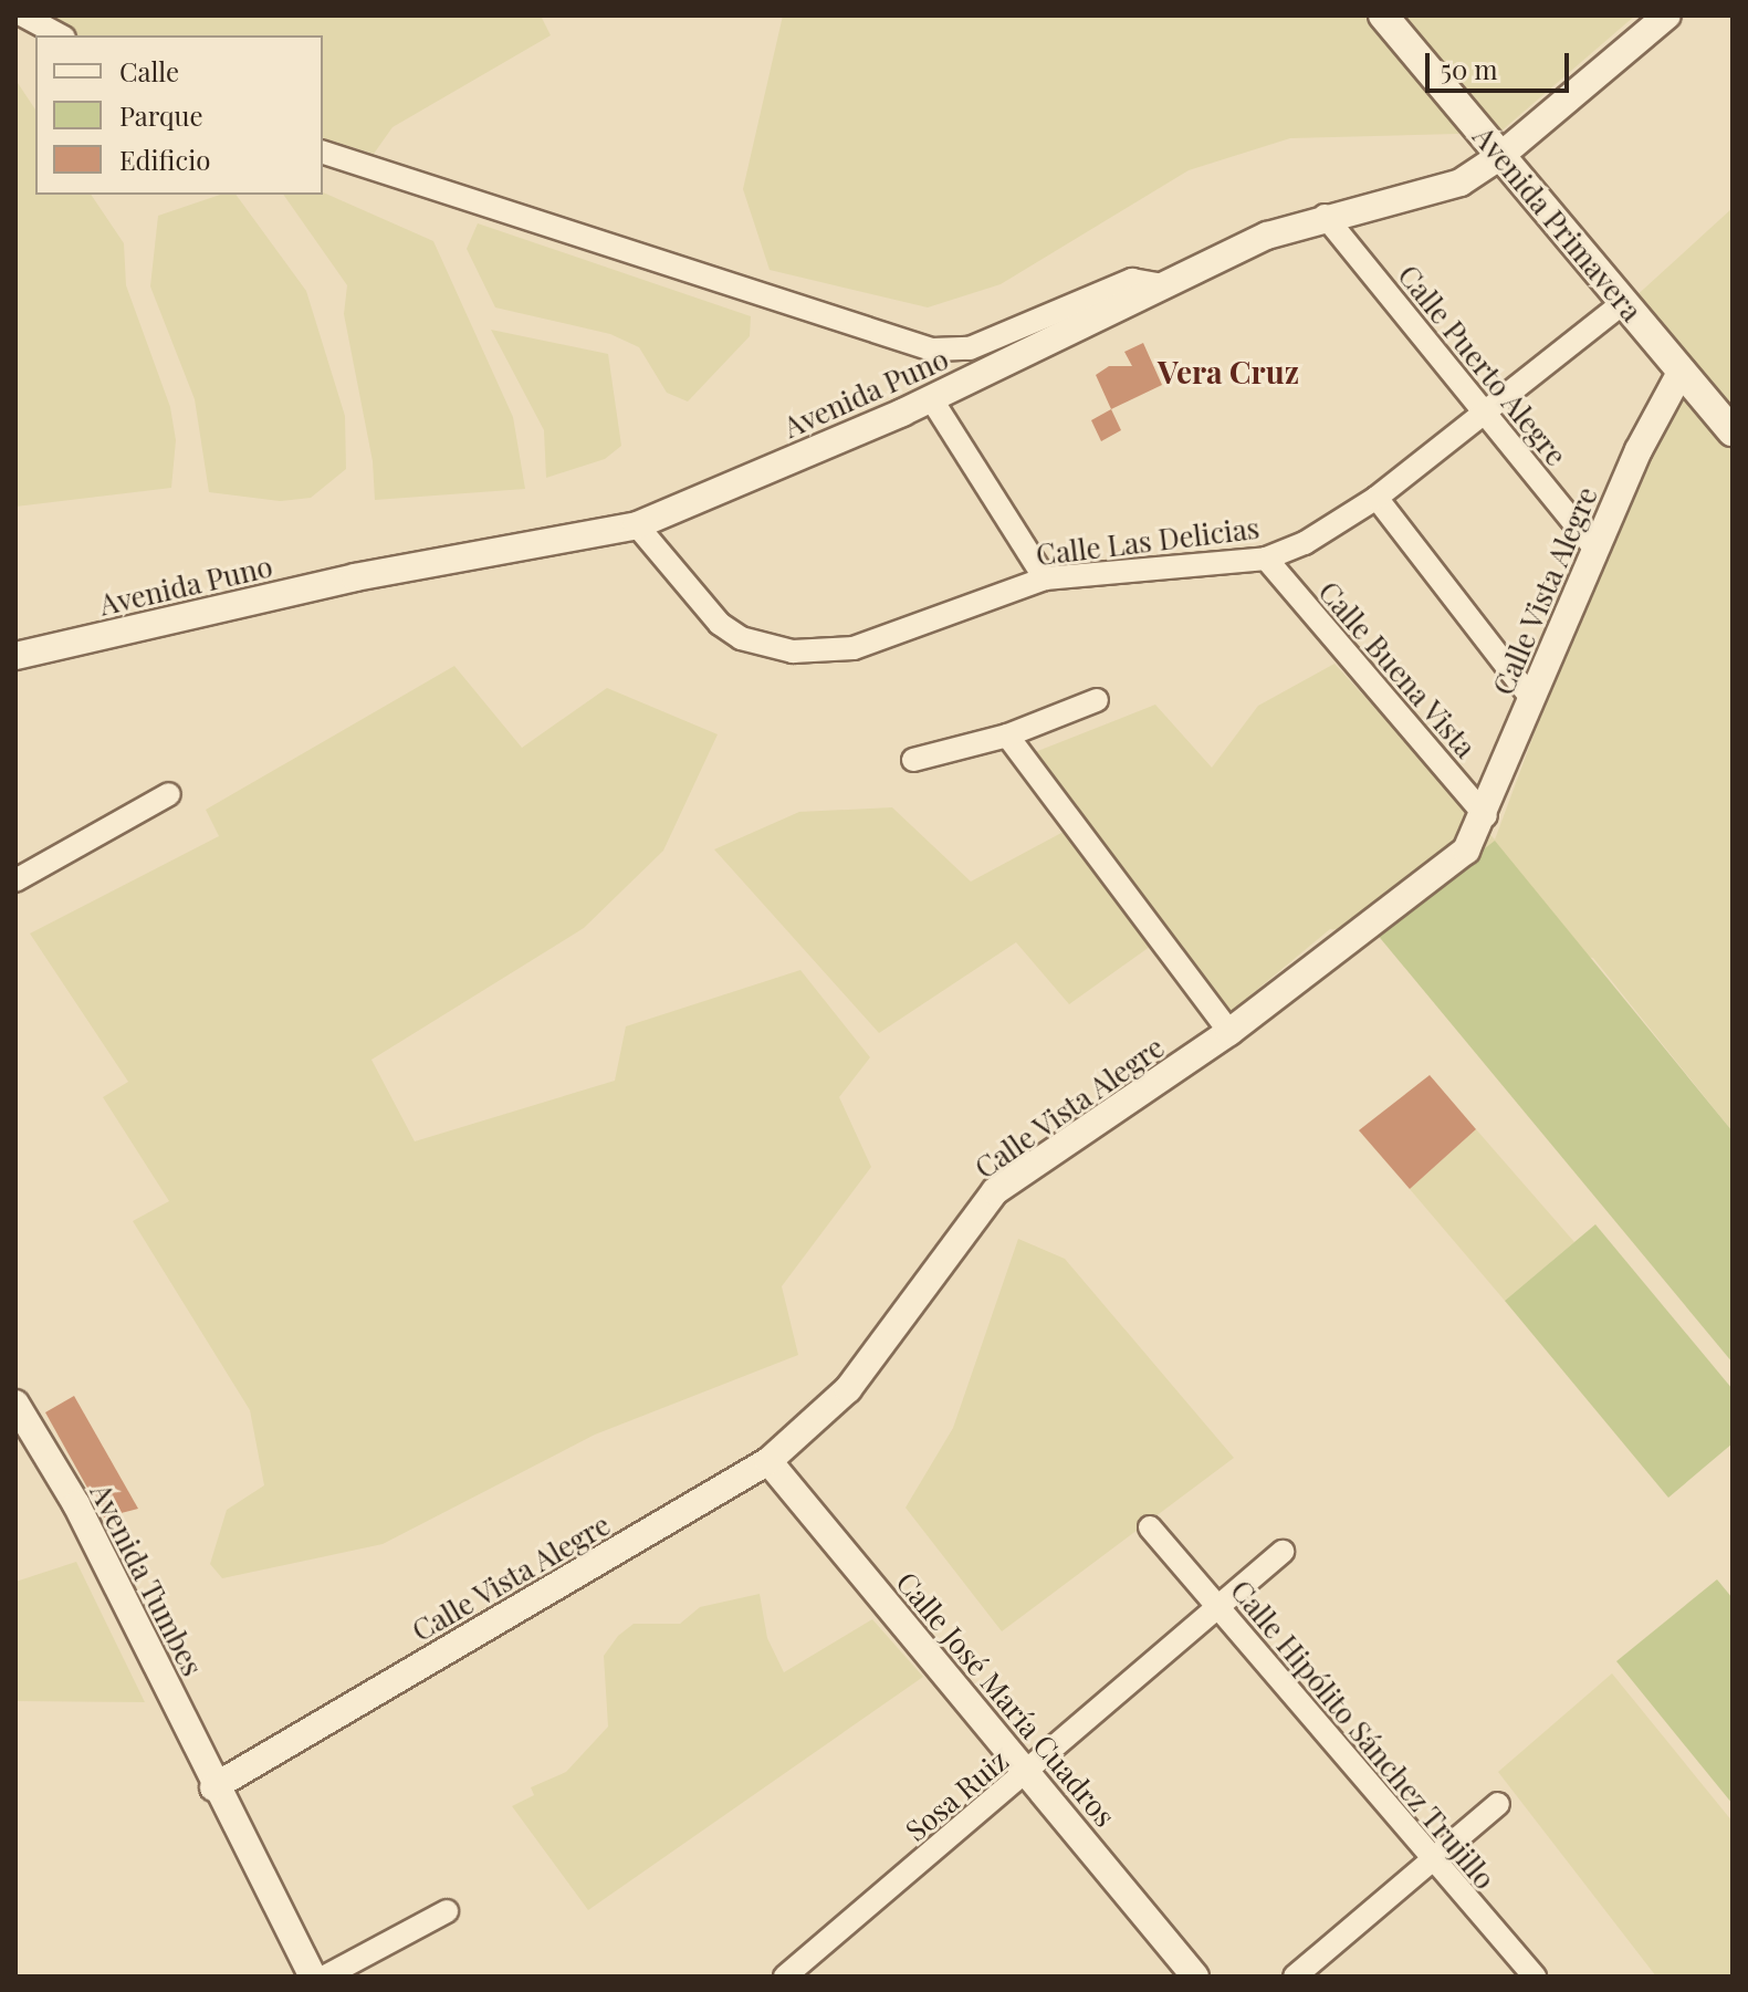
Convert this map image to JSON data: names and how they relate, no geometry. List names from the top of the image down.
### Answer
{
  "streets": {
    "main road": ["Avenida Primavera"],
    "street": [
      "Calle Puerto Alegre",
      "Avenida Puno",
      "Calle Las Delicias",
      "Calle Vista Alegre",
      "Calle Buena Vista",
      "Avenida Tumbes",
      "Calle José María Cuadros",
      "Calle Hipólito Sánchez Trujillo",
      "Sosa Ruiz"
    ]
  },
  "crossings": [
    ["Avenida Primavera", "Avenida Puno"],
    ["Avenida Primavera", "Calle Las Delicias"],
    ["Avenida Primavera", "Calle Vista Alegre"],
    ["Calle Puerto Alegre", "Avenida Puno"],
    ["Calle Puerto Alegre", "Calle Las Delicias"],
    ["Calle Puerto Alegre", "Calle Vista Alegre"],
    ["Avenida Puno", "Calle Las Delicias"],
    ["Calle Las Delicias", "Calle Buena Vista"],
    ["Calle Vista Alegre", "Calle Buena Vista"],
    ["Calle Vista Alegre", "Avenida Tumbes"],
    ["Calle Vista Alegre", "Calle José María Cuadros"],
    ["Calle José María Cuadros", "Sosa Ruiz"],
    ["Calle Hipólito Sánchez Trujillo", "Sosa Ruiz"]
  ],
  "districts": ["Vera Cruz"],
  "legend": ["Calle", "Parque", "Edificio"],
  "scale_bar": "50 m"
}
